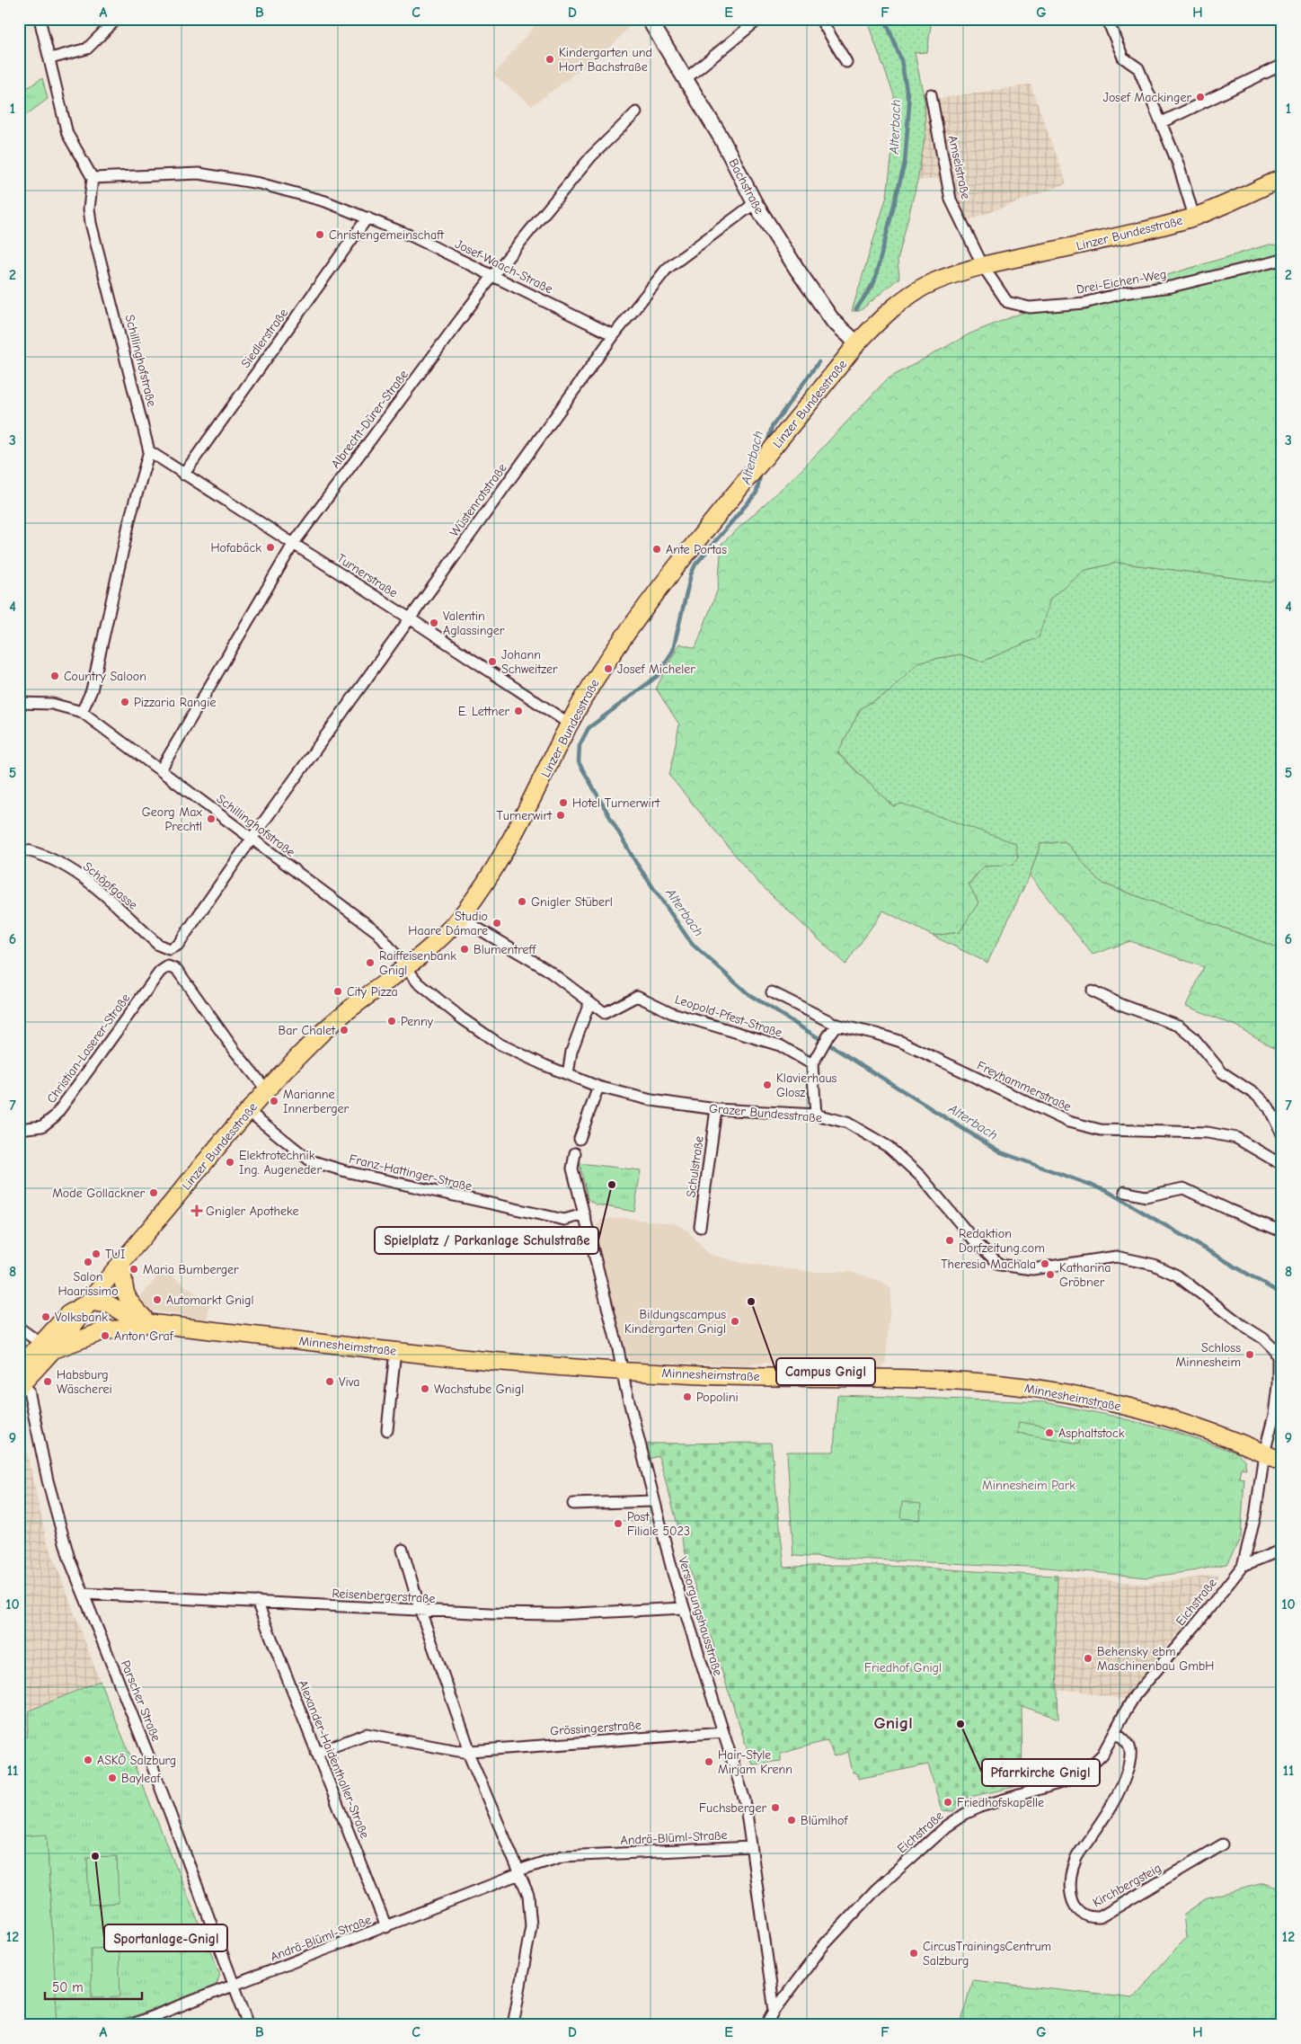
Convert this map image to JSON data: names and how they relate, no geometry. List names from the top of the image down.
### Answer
{
  "streets": {
    "main road": ["Linzer Bundesstraße", "Minnesheimstraße"],
    "street": [
      "Amselstraße",
      "Bachstraße",
      "Josef-Waach-Straße",
      "Drei-Eichen-Weg",
      "Siedlerstraße",
      "Schillinghofstraße",
      "Albrecht-Dürer-Straße",
      "Wüstenrotstraße",
      "Turnerstraße",
      "Schöpfgasse",
      "Leopold-Pfest-Straße",
      "Christian-Laserer-Straße",
      "Freyhammerstraße",
      "Grazer Bundesstraße",
      "Schulstraße",
      "Franz-Hattinger-Straße",
      "Reisenbergerstraße",
      "Eichstraße",
      "Versorgungshausstraße",
      "Parscher Straße",
      "Grössingerstraße",
      "Alexander-Haidenthaller-Straße",
      "Andrä-Blüml-Straße",
      "Kirchbergsteig"
    ]
  },
  "crossings": [
    ["Amselstraße", "Linzer Bundesstraße"],
    ["Amselstraße", "Drei-Eichen-Weg"],
    ["Bachstraße", "Linzer Bundesstraße"],
    ["Bachstraße", "Wüstenrotstraße"],
    ["Linzer Bundesstraße", "Drei-Eichen-Weg"],
    ["Linzer Bundesstraße", "Schillinghofstraße"],
    ["Linzer Bundesstraße", "Turnerstraße"],
    ["Linzer Bundesstraße", "Leopold-Pfest-Straße"],
    ["Linzer Bundesstraße", "Christian-Laserer-Straße"],
    ["Linzer Bundesstraße", "Grazer Bundesstraße"],
    ["Linzer Bundesstraße", "Franz-Hattinger-Straße"],
    ["Linzer Bundesstraße", "Minnesheimstraße"],
    ["Linzer Bundesstraße", "Parscher Straße"],
    ["Josef-Waach-Straße", "Siedlerstraße"],
    ["Josef-Waach-Straße", "Schillinghofstraße"],
    ["Josef-Waach-Straße", "Albrecht-Dürer-Straße"],
    ["Josef-Waach-Straße", "Wüstenrotstraße"],
    ["Siedlerstraße", "Turnerstraße"],
    ["Schillinghofstraße", "Albrecht-Dürer-Straße"],
    ["Schillinghofstraße", "Wüstenrotstraße"],
    ["Schillinghofstraße", "Turnerstraße"],
    ["Schillinghofstraße", "Schöpfgasse"],
    ["Schillinghofstraße", "Grazer Bundesstraße"],
    ["Albrecht-Dürer-Straße", "Turnerstraße"],
    ["Wüstenrotstraße", "Turnerstraße"],
    ["Wüstenrotstraße", "Schöpfgasse"],
    ["Grazer Bundesstraße", "Schulstraße"],
    ["Grazer Bundesstraße", "Minnesheimstraße"],
    ["Grazer Bundesstraße", "Eichstraße"],
    ["Franz-Hattinger-Straße", "Versorgungshausstraße"],
    ["Minnesheimstraße", "Eichstraße"],
    ["Minnesheimstraße", "Versorgungshausstraße"],
    ["Reisenbergerstraße", "Versorgungshausstraße"],
    ["Reisenbergerstraße", "Parscher Straße"],
    ["Reisenbergerstraße", "Grössingerstraße"],
    ["Reisenbergerstraße", "Alexander-Haidenthaller-Straße"],
    ["Eichstraße", "Versorgungshausstraße"],
    ["Eichstraße", "Kirchbergsteig"],
    ["Versorgungshausstraße", "Grössingerstraße"],
    ["Versorgungshausstraße", "Andrä-Blüml-Straße"],
    ["Parscher Straße", "Andrä-Blüml-Straße"],
    ["Alexander-Haidenthaller-Straße", "Andrä-Blüml-Straße"]
  ],
  "districts": ["Gnigl"],
  "water": ["Alterbach"],
  "parks": ["Minnesheim Park", "Friedhof Gnigl"],
  "places": {
    "other": [
      "Kindergarten und Hort Bachstraße",
      "Josef Mackinger",
      "Christengemeinschaft",
      "Hofabäck",
      "Ante Portas",
      "Valentin Aglassinger",
      "Johann Schweitzer",
      "Josef Micheler",
      "Country Saloon",
      "Pizzaria Rangie",
      "E. Lettner",
      "Hotel Turnerwirt",
      "Turnerwirt",
      "Georg Max Prechtl",
      "Gnigler Stüberl",
      "Studio Haare Dámare",
      "Blumentreff",
      "Raiffeisenbank Gnigl",
      "City Pizza",
      "Penny",
      "Bar Chalet",
      "Klavierhaus Glosz",
      "Marianne Innerberger",
      "Elektrotechnik Ing. Augeneder",
      "Spielplatz / Parkanlage Schulstraße",
      "Mode Gollackner",
      "Redaktion Dorfzeitung.com",
      "TUI",
      "Salon Haarissimo",
      "Theresia Machala",
      "Maria Bumberger",
      "Katharina Gröbner",
      "Automarkt Gnigl",
      "Campus Gnigl",
      "Volksbank",
      "Bildungscampus Kindergarten Gnigl",
      "Anton Graf",
      "Schloss Minnesheim",
      "Habsburg Wäscherei",
      "Viva",
      "Wachstube Gnigl",
      "Popolini",
      "Asphaltstock",
      "Post Filiale 5023",
      "Behensky ebm Maschinenbau GmbH",
      "Pfarrkirche Gnigl",
      "ASKÖ Salzburg",
      "Hair-Style Mirjam Krenn",
      "Bayleaf",
      "Friedhofskapelle",
      "Fuchsberger",
      "Blümlhof",
      "Sportanlage-Gnigl",
      "CircusTrainingsCentrum Salzburg"
    ],
    "health": ["Gnigler Apotheke"]
  },
  "scale_bar": "50 m",
  "grid": {
    "columns": [
      "A",
      "B",
      "C",
      "D",
      "E",
      "F",
      "G",
      "H"
    ],
    "rows": [
      "1",
      "2",
      "3",
      "4",
      "5",
      "6",
      "7",
      "8",
      "9",
      "10",
      "11",
      "12"
    ]
  }
}
